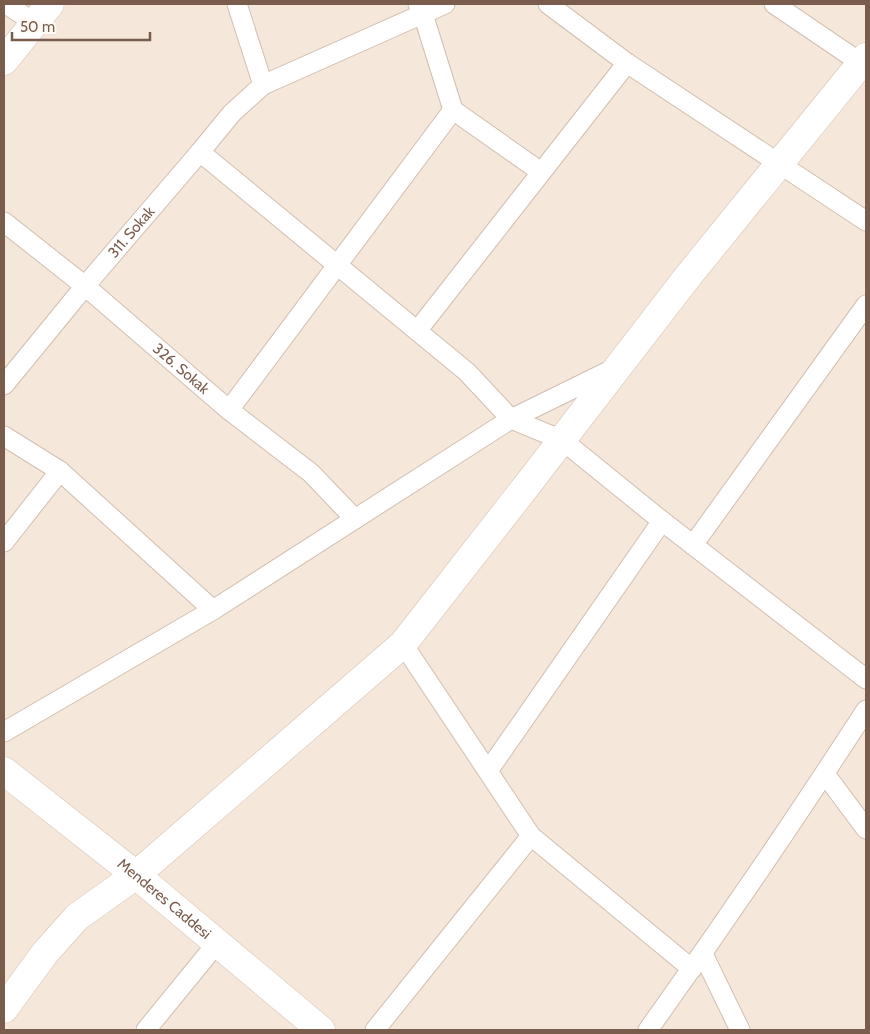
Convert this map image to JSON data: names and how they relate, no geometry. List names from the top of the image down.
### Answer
{
  "streets": {
    "street": ["311. Sokak", "326. Sokak", "Menderes Caddesi"]
  },
  "crossings": [
    ["311. Sokak", "326. Sokak"]
  ],
  "scale_bar": "50 m"
}
